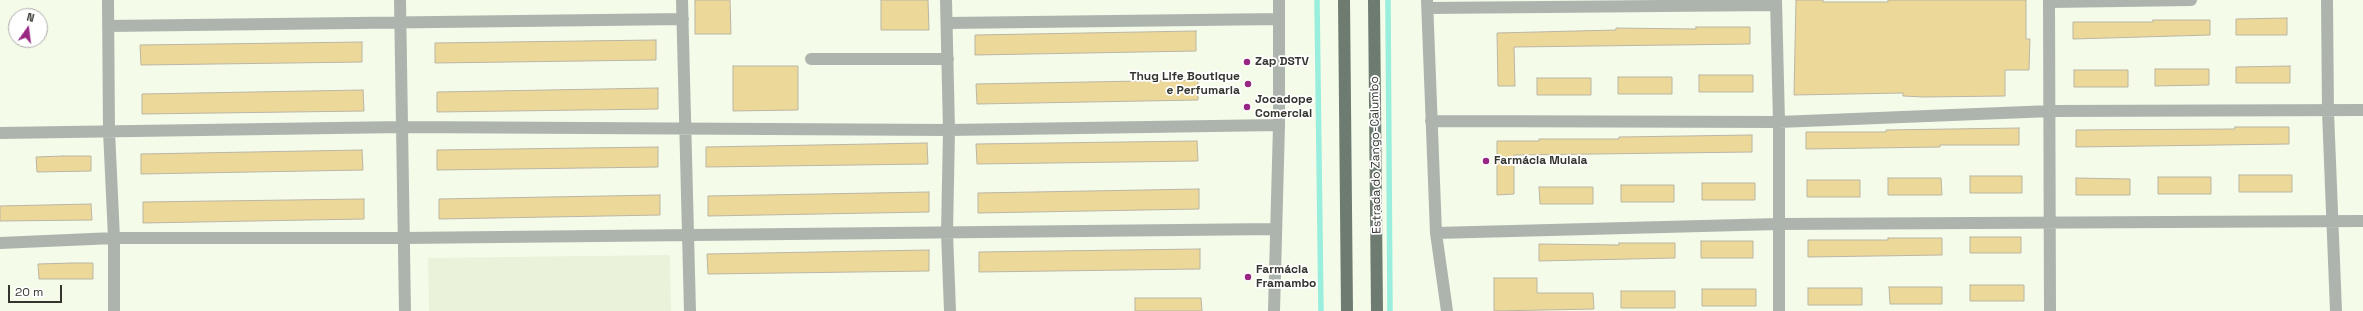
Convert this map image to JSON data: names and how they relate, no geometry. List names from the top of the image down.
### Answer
{
  "streets": {
    "main road": ["Estrada do Zango-Calumbo"]
  },
  "places": [
    "Zap DSTV",
    "Thug Life Boutique e Perfumaria",
    "Jocadope Comercial",
    "Farmácia Mulala",
    "Farmácia Framambo"
  ],
  "scale_bar": "20 m",
  "north": "top"
}
